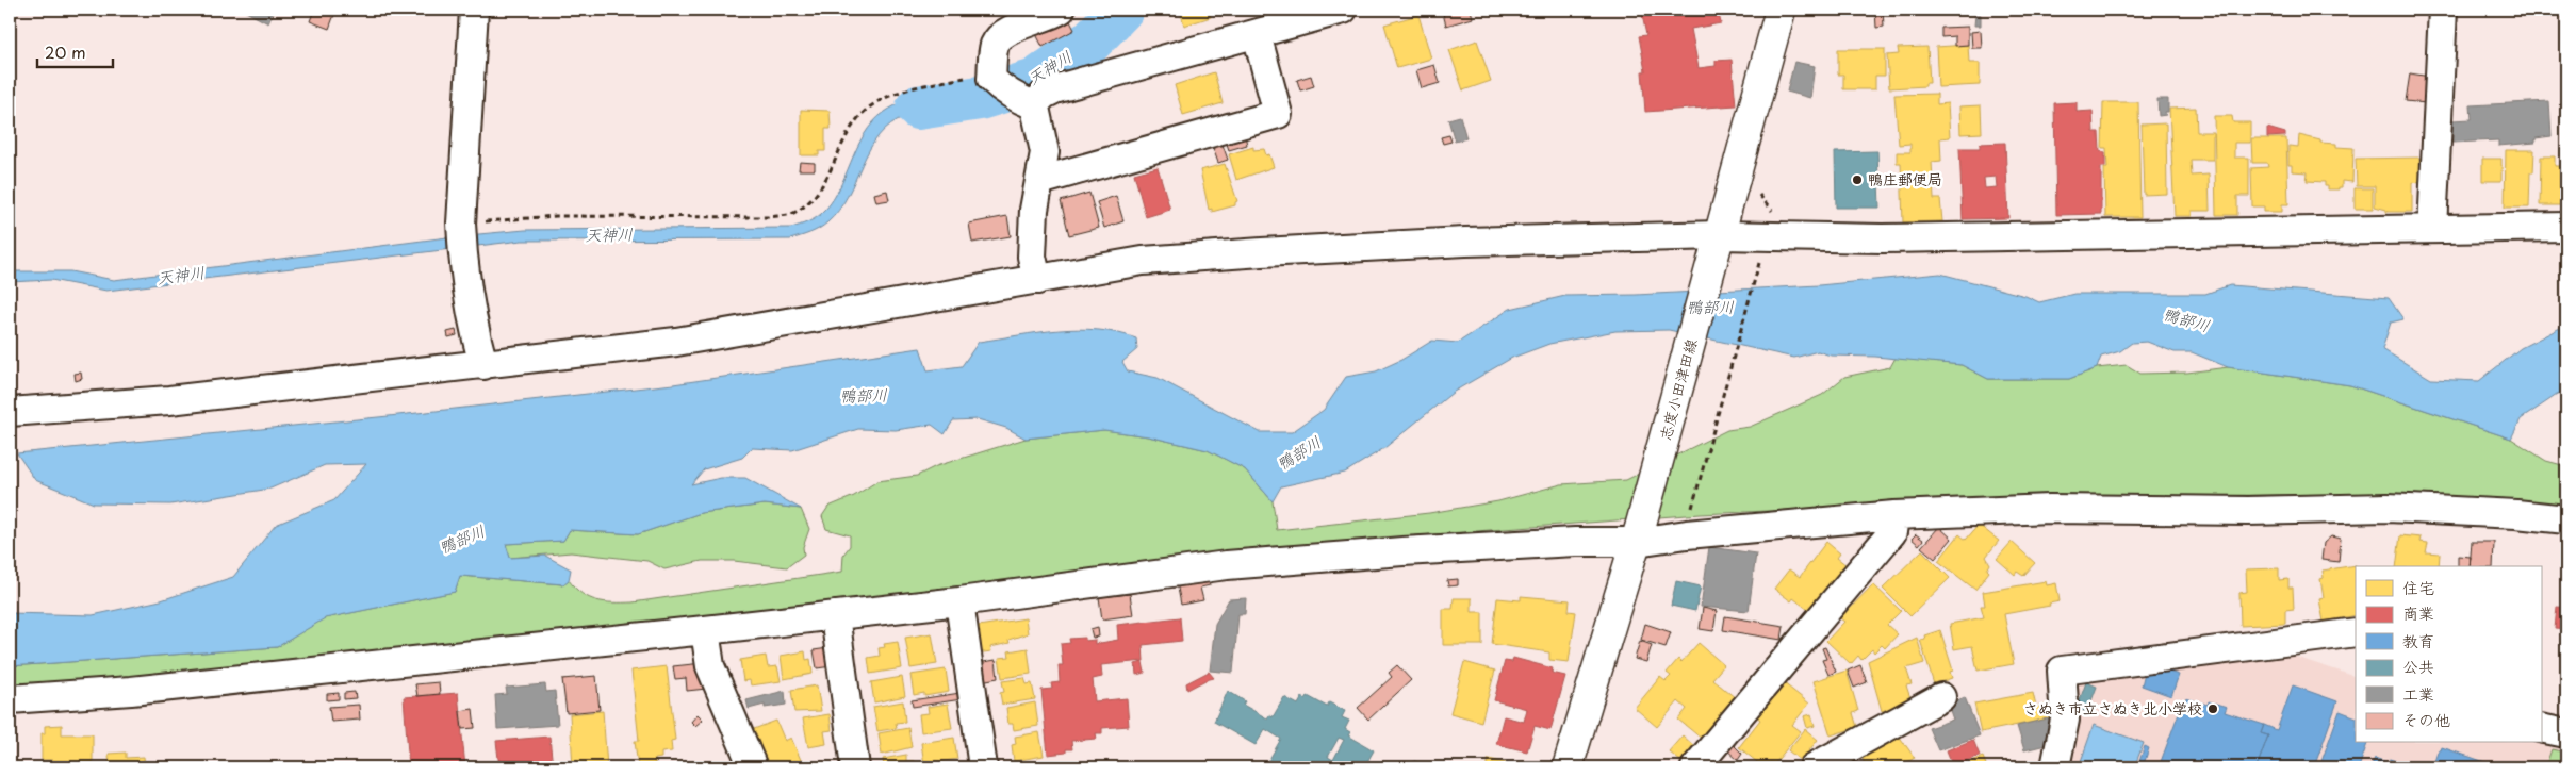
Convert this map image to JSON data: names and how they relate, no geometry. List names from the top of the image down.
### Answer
{
  "streets": {
    "main road": ["志度小田津田線"]
  },
  "water": ["天神川", "鴨部川"],
  "places": ["鴨庄郵便局", "さぬき市立さぬき北小学校"],
  "legend": [
    "住宅",
    "商業",
    "教育",
    "公共",
    "工業",
    "その他"
  ],
  "scale_bar": "20 m"
}
